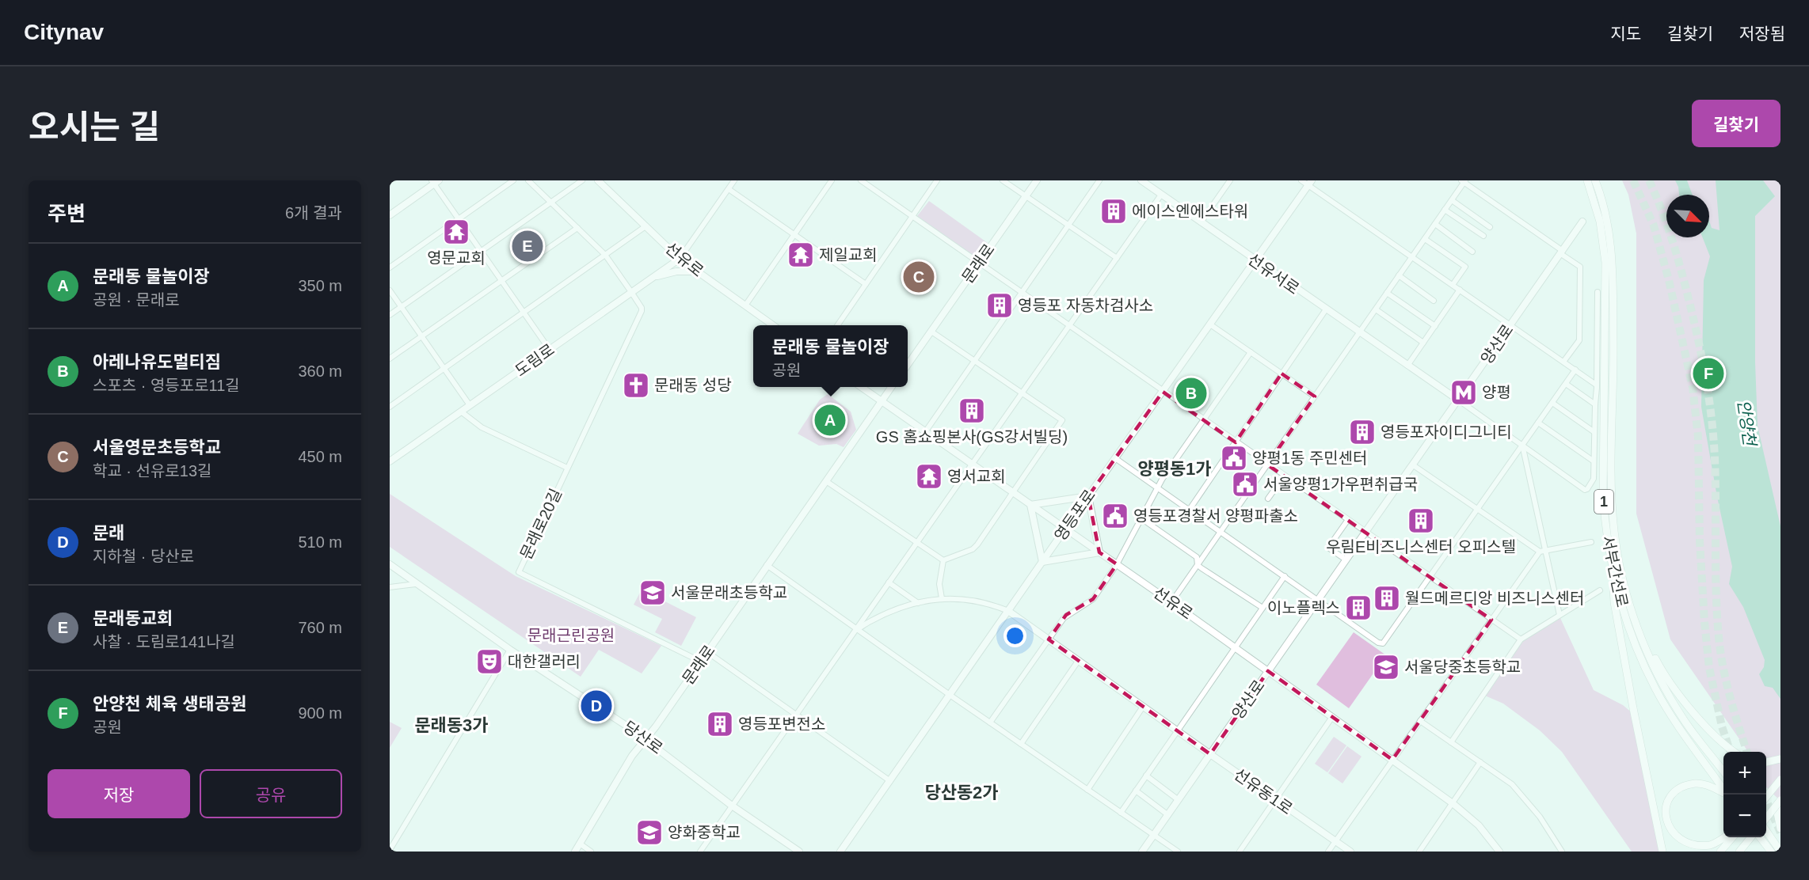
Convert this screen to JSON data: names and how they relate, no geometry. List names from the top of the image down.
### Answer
{
  "streets": {
    "main road": [
      "선유로",
      "문래로",
      "선유서로",
      "양산로",
      "도림로",
      "1",
      "영등포로",
      "서부간선로",
      "당산로",
      "선유동1로"
    ],
    "street": ["문래로20길"]
  },
  "crossings": [
    ["선유로", "문래로"],
    ["선유로", "양산로"],
    ["선유로", "도림로"],
    ["선유로", "영등포로"],
    ["문래로", "문래로20길"],
    ["문래로", "당산로"],
    ["선유서로", "양산로"],
    ["선유서로", "영등포로"],
    ["양산로", "선유동1로"],
    ["도림로", "문래로20길"],
    ["영등포로", "선유동1로"]
  ],
  "districts": ["양평동1가", "문래동3가", "당산동2가"],
  "water": ["안양천"],
  "parks": ["문래근린공원"],
  "places": {
    "building": [
      "에이스엔에스타워",
      "영등포 자동차검사소",
      "GS 홈쇼핑본사(GS강서빌딩)",
      "영등포자이디그니티",
      "우림E비즈니스센터 오피스텔",
      "월드메르디앙 비즈니스센터",
      "이노플렉스",
      "영등포변전소"
    ],
    "temple": ["영문교회", "제일교회", "영서교회"],
    "church": ["문래동 성당"],
    "metro station": ["양평"],
    "public building": ["양평1동 주민센터", "서울양평1가우편취급국", "영등포경찰서 양평파출소"],
    "school or university": ["서울문래초등학교", "서울당중초등학교", "양화중학교"],
    "theatre": ["대한갤러리"]
  },
  "north": "bottom right",
  "page": {
    "header": "Citynav",
    "nav": ["지도", "길찾기", "저장됨"],
    "title": "오시는 길",
    "buttons": [
      "길찾기",
      ["저장", "공유"]
    ],
    "heading": ["주변", "6개 결과"],
    "pins": [
      "E",
      "C",
      "F",
      "B",
      "A",
      "D"
    ],
    "list": [
      {
        "mark": "A",
        "name": "문래동 물놀이장",
        "note": "공원 · 문래로",
        "value": "350 m"
      },
      {
        "mark": "B",
        "name": "아레나유도멀티짐",
        "note": "스포츠 · 영등포로11길",
        "value": "360 m"
      },
      {
        "mark": "C",
        "name": "서울영문초등학교",
        "note": "학교 · 선유로13길",
        "value": "450 m"
      },
      {
        "mark": "D",
        "name": "문래",
        "note": "지하철 · 당산로",
        "value": "510 m"
      },
      {
        "mark": "E",
        "name": "문래동교회",
        "note": "사찰 · 도림로141나길",
        "value": "760 m"
      },
      {
        "mark": "F",
        "name": "안양천 체육 생태공원",
        "note": "공원",
        "value": "900 m"
      }
    ],
    "popup": ["문래동 물놀이장", "공원"],
    "map_buttons": ["+", "−"]
  }
}
